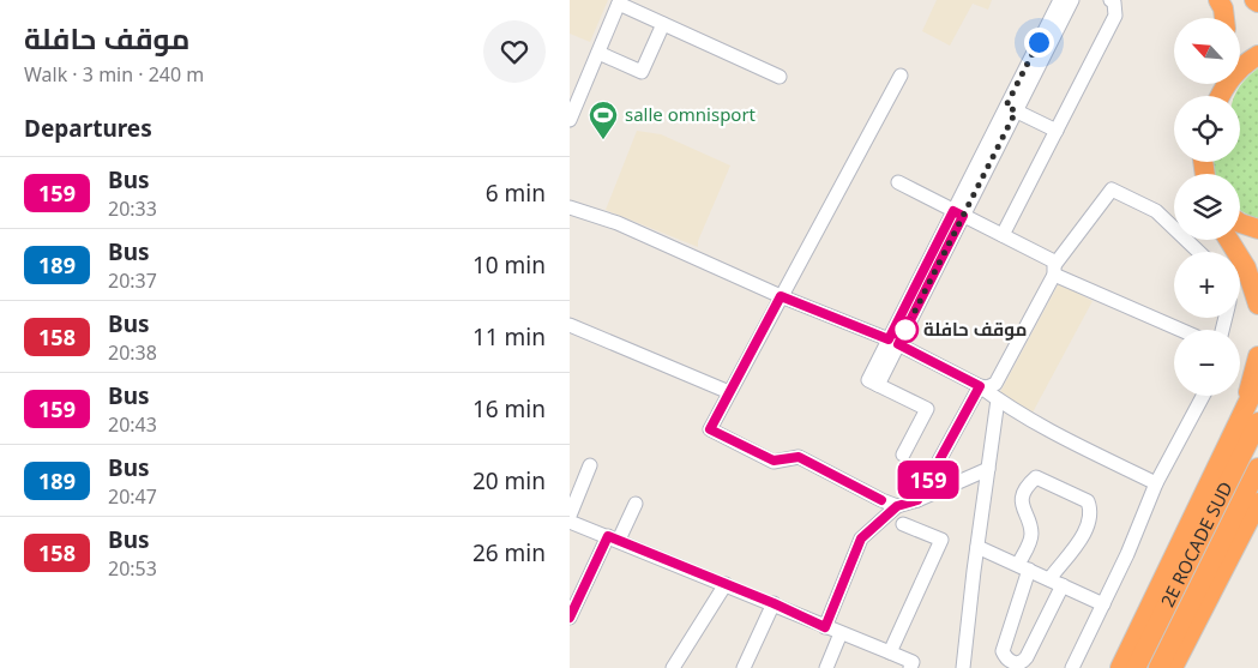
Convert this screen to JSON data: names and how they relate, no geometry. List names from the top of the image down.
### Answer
{
  "streets": {
    "highway": ["2E ROCADE SUD"]
  },
  "places": {
    "sports": ["salle omnisport"],
    "other": ["موقف حافلة"]
  },
  "lines": ["bus line 159"],
  "north": "top left",
  "page": {
    "heading": [
      ["موقف حافلة", "Walk · 3 min · 240 m"],
      "Departures"
    ],
    "on_map": "159",
    "map_buttons": ["+", "−"],
    "list": [
      {
        "mark": "159",
        "name": "Bus",
        "note": "20:33",
        "value": "6 min"
      },
      {
        "mark": "189",
        "name": "Bus",
        "note": "20:37",
        "value": "10 min"
      },
      {
        "mark": "158",
        "name": "Bus",
        "note": "20:38",
        "value": "11 min"
      },
      {
        "mark": "159",
        "name": "Bus",
        "note": "20:43",
        "value": "16 min"
      },
      {
        "mark": "189",
        "name": "Bus",
        "note": "20:47",
        "value": "20 min"
      },
      {
        "mark": "158",
        "name": "Bus",
        "note": "20:53",
        "value": "26 min"
      }
    ]
  }
}
